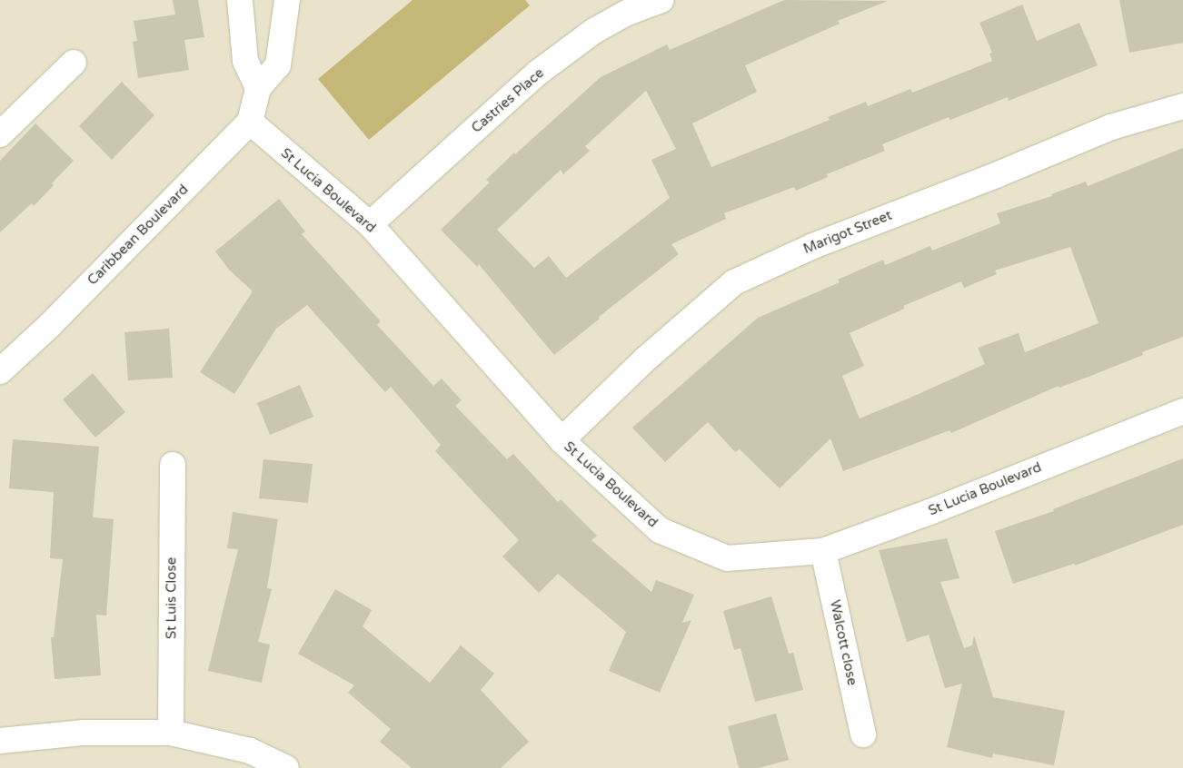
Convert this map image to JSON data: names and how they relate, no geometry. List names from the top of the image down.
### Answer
{
  "streets": {
    "street": [
      "Castries Place",
      "St Lucia Boulevard",
      "Marigot Street",
      "Caribbean Boulevard",
      "St Luis Close",
      "Walcott close"
    ]
  },
  "crossings": [
    ["Castries Place", "St Lucia Boulevard"],
    ["St Lucia Boulevard", "Marigot Street"],
    ["St Lucia Boulevard", "Caribbean Boulevard"],
    ["St Lucia Boulevard", "Walcott close"]
  ]
}
